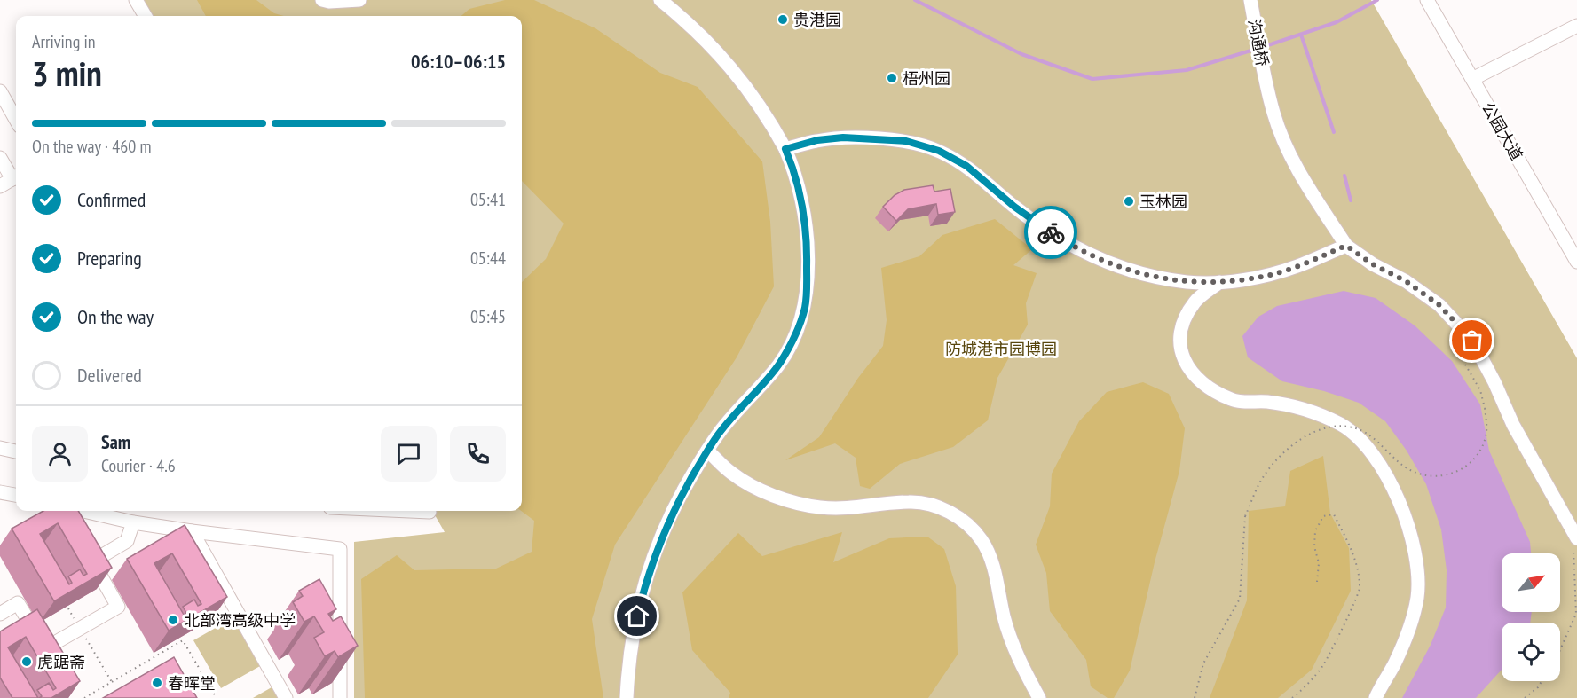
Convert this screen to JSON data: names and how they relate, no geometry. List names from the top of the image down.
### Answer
{
  "streets": {
    "street": ["沟通桥", "公园大道"]
  },
  "parks": ["防城港市园博园"],
  "places": [
    "贵港园",
    "梧州园",
    "玉林园",
    "北部湾高级中学",
    "虎踞斋",
    "春晖堂"
  ],
  "north": "top right",
  "page": {
    "heading": ["3 min", "Arriving in", "06:10–06:15"],
    "panel": ["Sam", "Courier · 4.6"],
    "bar": "On the way · 460 m",
    "list": [
      ["Confirmed", "05:41"],
      ["Preparing", "05:44"],
      ["On the way", "05:45"],
      "Delivered"
    ]
  }
}
